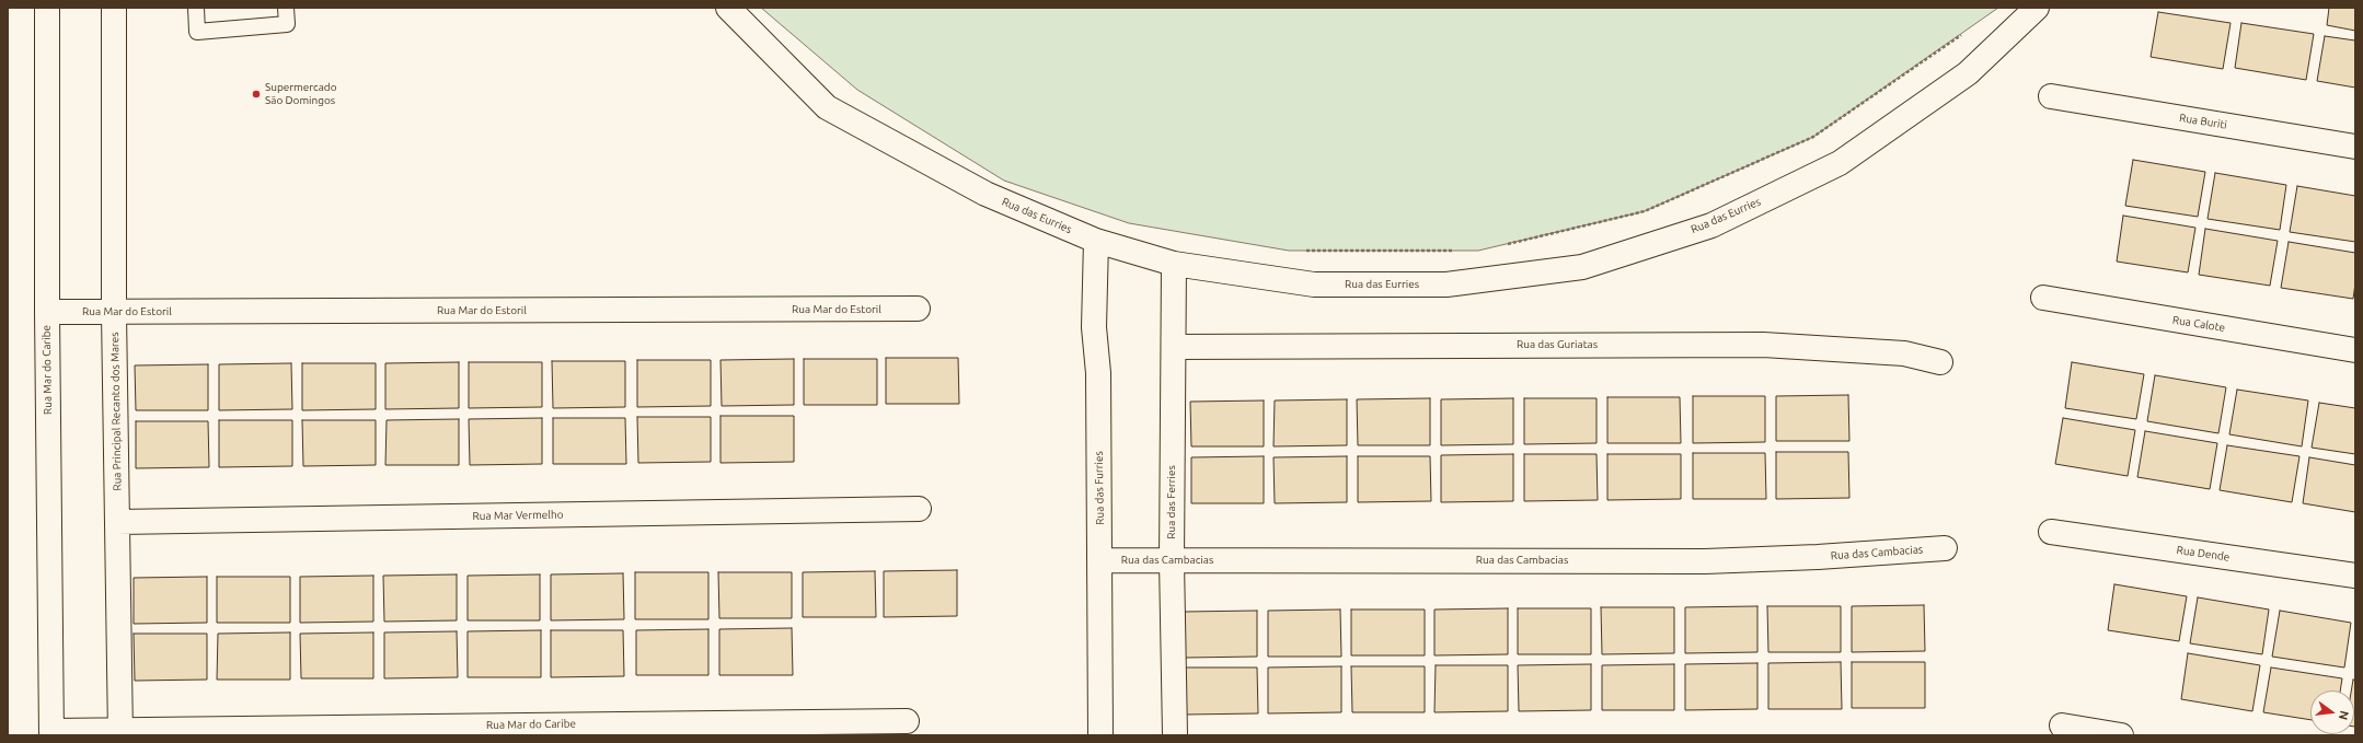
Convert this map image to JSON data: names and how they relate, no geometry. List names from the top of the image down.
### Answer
{
  "streets": {
    "street": [
      "Rua Buriti",
      "Rua das Eurries",
      "Rua Mar do Estoril",
      "Rua Calote",
      "Rua das Guriatas",
      "Rua Mar do Caribe",
      "Rua Principal Recanto dos Mares",
      "Rua das Furries",
      "Rua das Ferries",
      "Rua Mar Vermelho",
      "Rua das Cambacias",
      "Rua Dende"
    ]
  },
  "crossings": [
    ["Rua das Eurries", "Rua das Furries"],
    ["Rua das Eurries", "Rua das Ferries"],
    ["Rua Mar do Estoril", "Rua Mar do Caribe"],
    ["Rua Mar do Estoril", "Rua Principal Recanto dos Mares"],
    ["Rua das Guriatas", "Rua das Ferries"],
    ["Rua Mar do Caribe", "Rua Principal Recanto dos Mares"],
    ["Rua Principal Recanto dos Mares", "Rua Mar Vermelho"],
    ["Rua das Furries", "Rua das Cambacias"],
    ["Rua das Ferries", "Rua das Cambacias"]
  ],
  "places": ["Supermercado São Domingos"],
  "north": "right"
}
